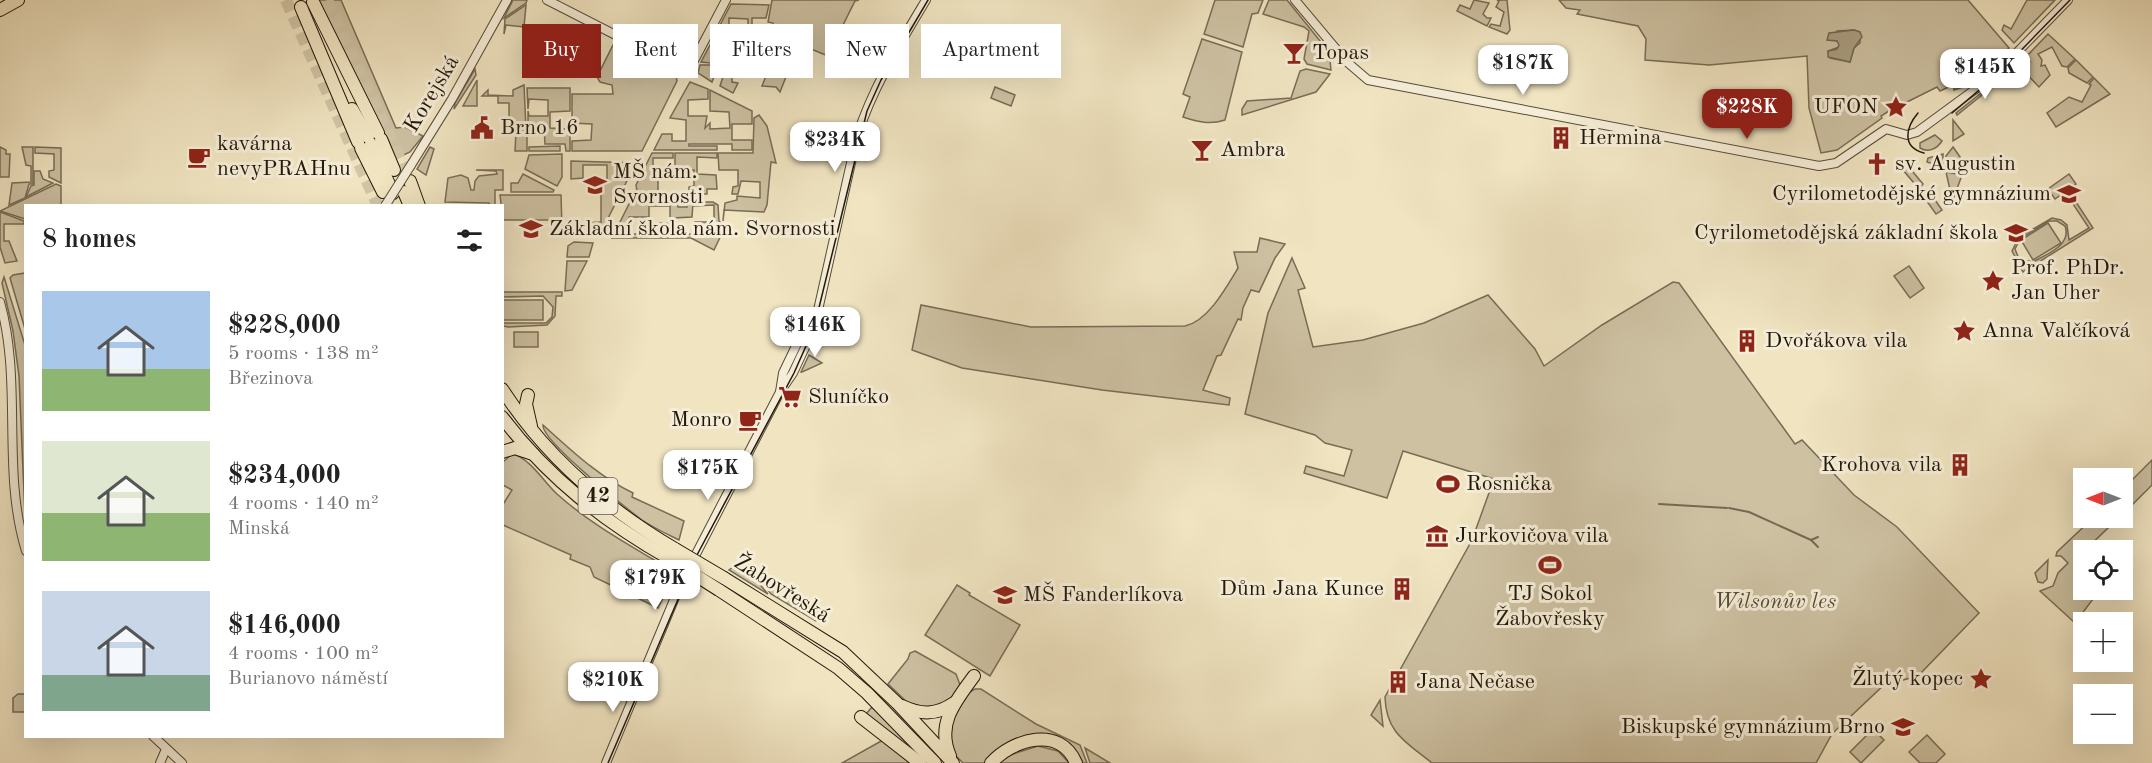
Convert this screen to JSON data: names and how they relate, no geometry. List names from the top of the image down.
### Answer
{
  "streets": {
    "highway": ["42", "Žabovřeská"],
    "street": ["Korejská"]
  },
  "crossings": [
    ["42", "Žabovřeská"]
  ],
  "parks": ["Wilsonův les"],
  "places": {
    "bar": ["Topas", "Ambra"],
    "place": [
      "UFON",
      "Prof. PhDr. Jan Uher",
      "Anna Valčíková",
      "Žlutý kopec"
    ],
    "public building": ["Brno 16"],
    "building": [
      "Hermina",
      "Dvořákova vila",
      "Krohova vila",
      "Dům Jana Kunce",
      "Jana Nečase"
    ],
    "cafe": ["kavárna nevyPRAHnu", "Monro"],
    "church": ["sv. Augustin"],
    "school or university": [
      "MŠ nám. Svornosti",
      "Cyrilometodějské gymnázium",
      "Základní škola nám. Svornosti",
      "Cyrilometodějská základní škola",
      "MŠ Fanderlíkova",
      "Biskupské gymnázium Brno"
    ],
    "supermarket": ["Sluníčko"],
    "sports": ["Rosnička", "TJ Sokol Žabovřesky"],
    "museum": ["Jurkovičova vila"]
  },
  "north": "left",
  "page": {
    "chip": [
      "Buy",
      "Rent",
      "Filters",
      "New",
      "Apartment"
    ],
    "price": [
      "$187K",
      "$145K",
      "$228K",
      "$234K",
      "$146K",
      "$175K",
      "$179K",
      "$210K"
    ],
    "heading": "8 homes",
    "list": [
      {
        "name": "$228,000",
        "note": "5 rooms · 138 m² · Březinova"
      },
      {
        "name": "$234,000",
        "note": "4 rooms · 140 m² · Minská"
      },
      {
        "name": "$146,000",
        "note": "4 rooms · 100 m² · Burianovo náměstí"
      }
    ],
    "map_buttons": ["+", "−"]
  }
}
